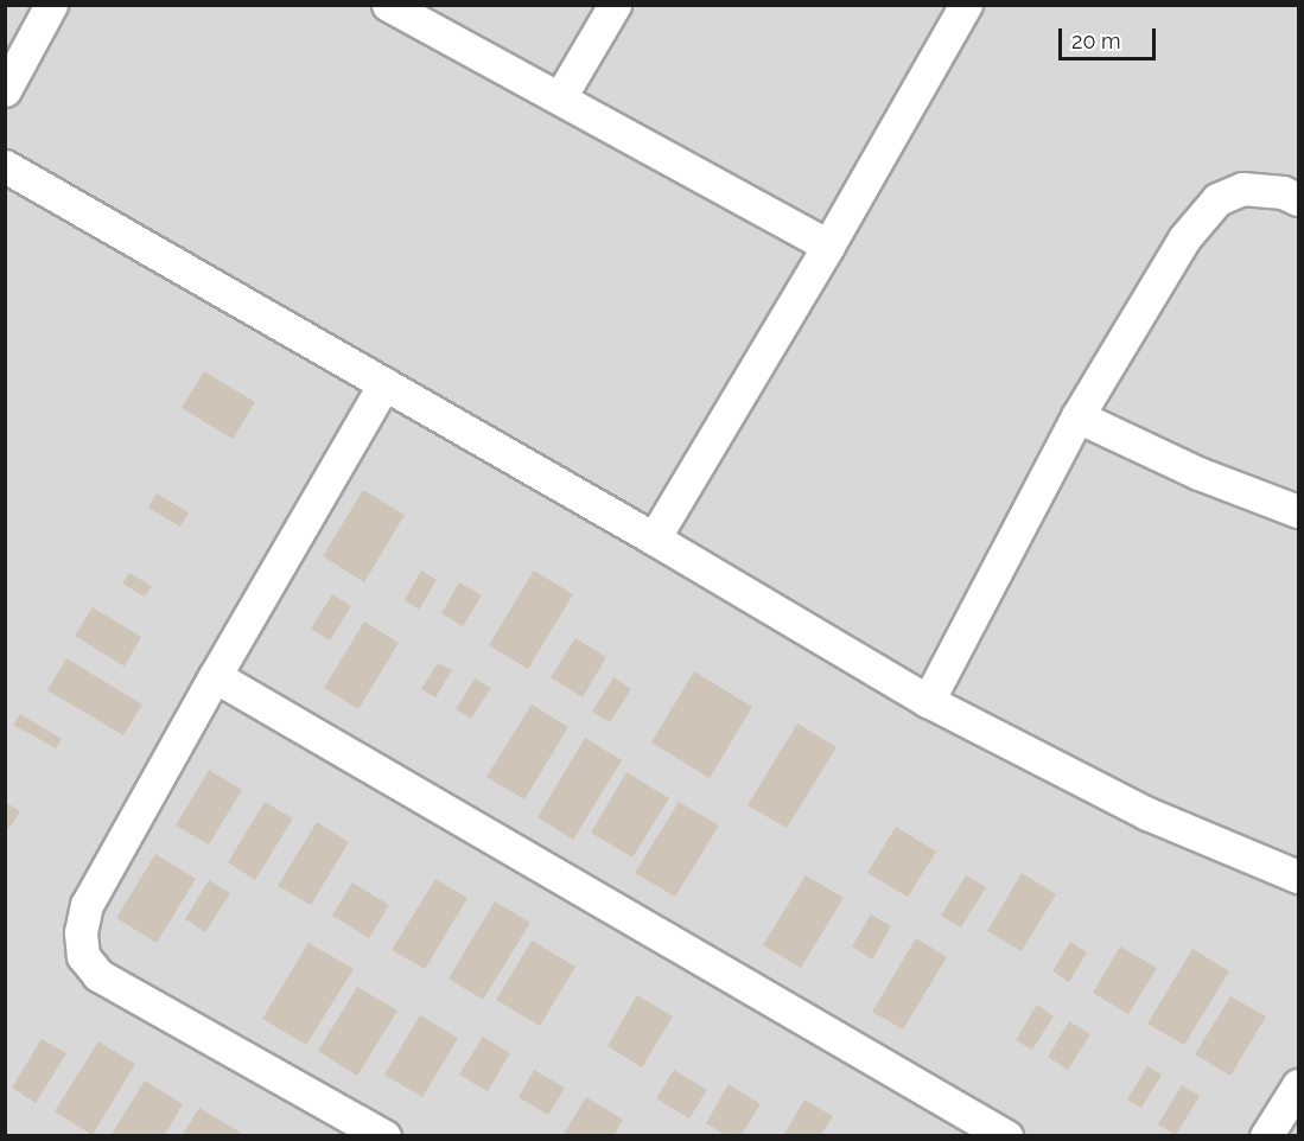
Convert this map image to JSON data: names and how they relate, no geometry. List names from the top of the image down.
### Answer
{
  "scale_bar": "20 m"
}
